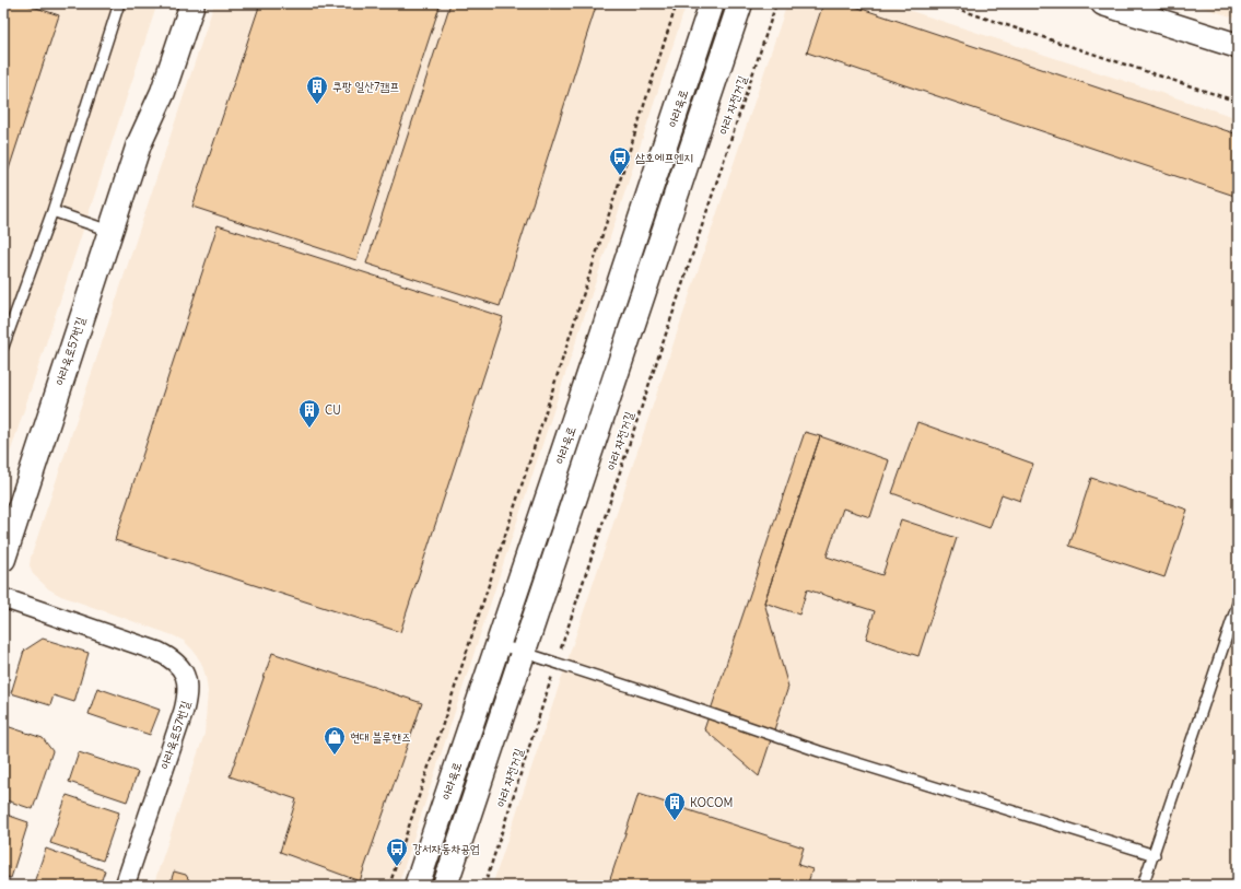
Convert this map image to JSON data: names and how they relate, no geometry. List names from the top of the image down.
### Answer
{
  "streets": {
    "street": ["아라육로", "아라육로57번길"],
    "path": ["아라 자전거길"]
  },
  "places": {
    "building": ["쿠팡 일산7캠프", "CU", "KOCOM"],
    "bus stop": ["삼호에프엔지", "강서자동차공업"],
    "shop": ["현대 블루핸즈"]
  }
}
